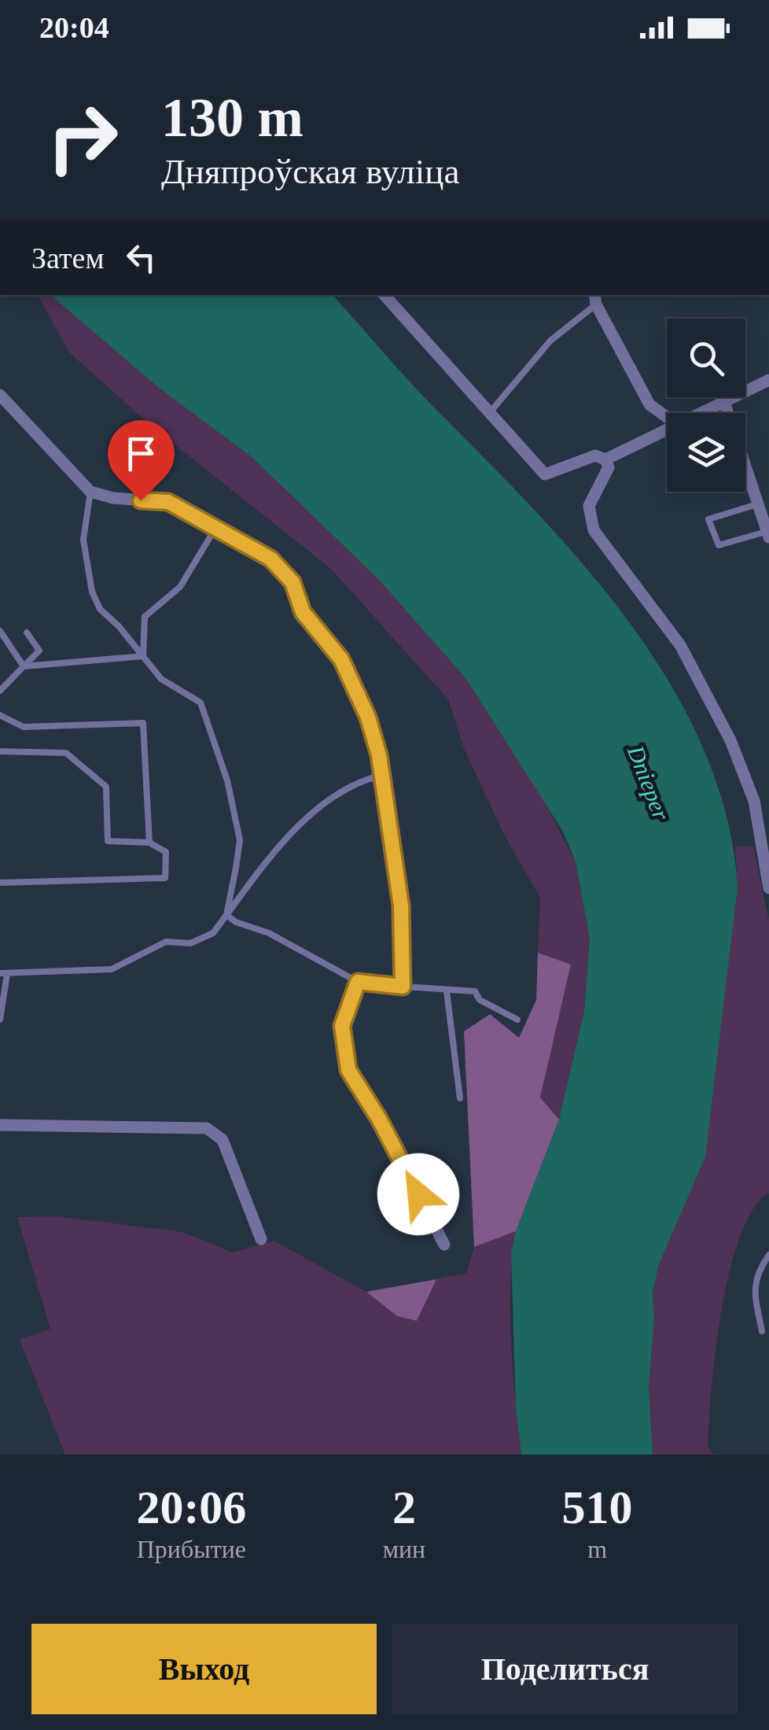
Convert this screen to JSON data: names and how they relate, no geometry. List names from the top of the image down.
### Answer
{
  "water": ["Dnieper"],
  "page": {
    "status": "20:04",
    "turn": ["130 m", "Дняпроўская вуліца"],
    "then": "Затем",
    "eta": [
      "20:06",
      "Прибытие",
      "2",
      "мин",
      "510",
      "m"
    ],
    "buttons": ["Выход", "Поделиться"]
  }
}
